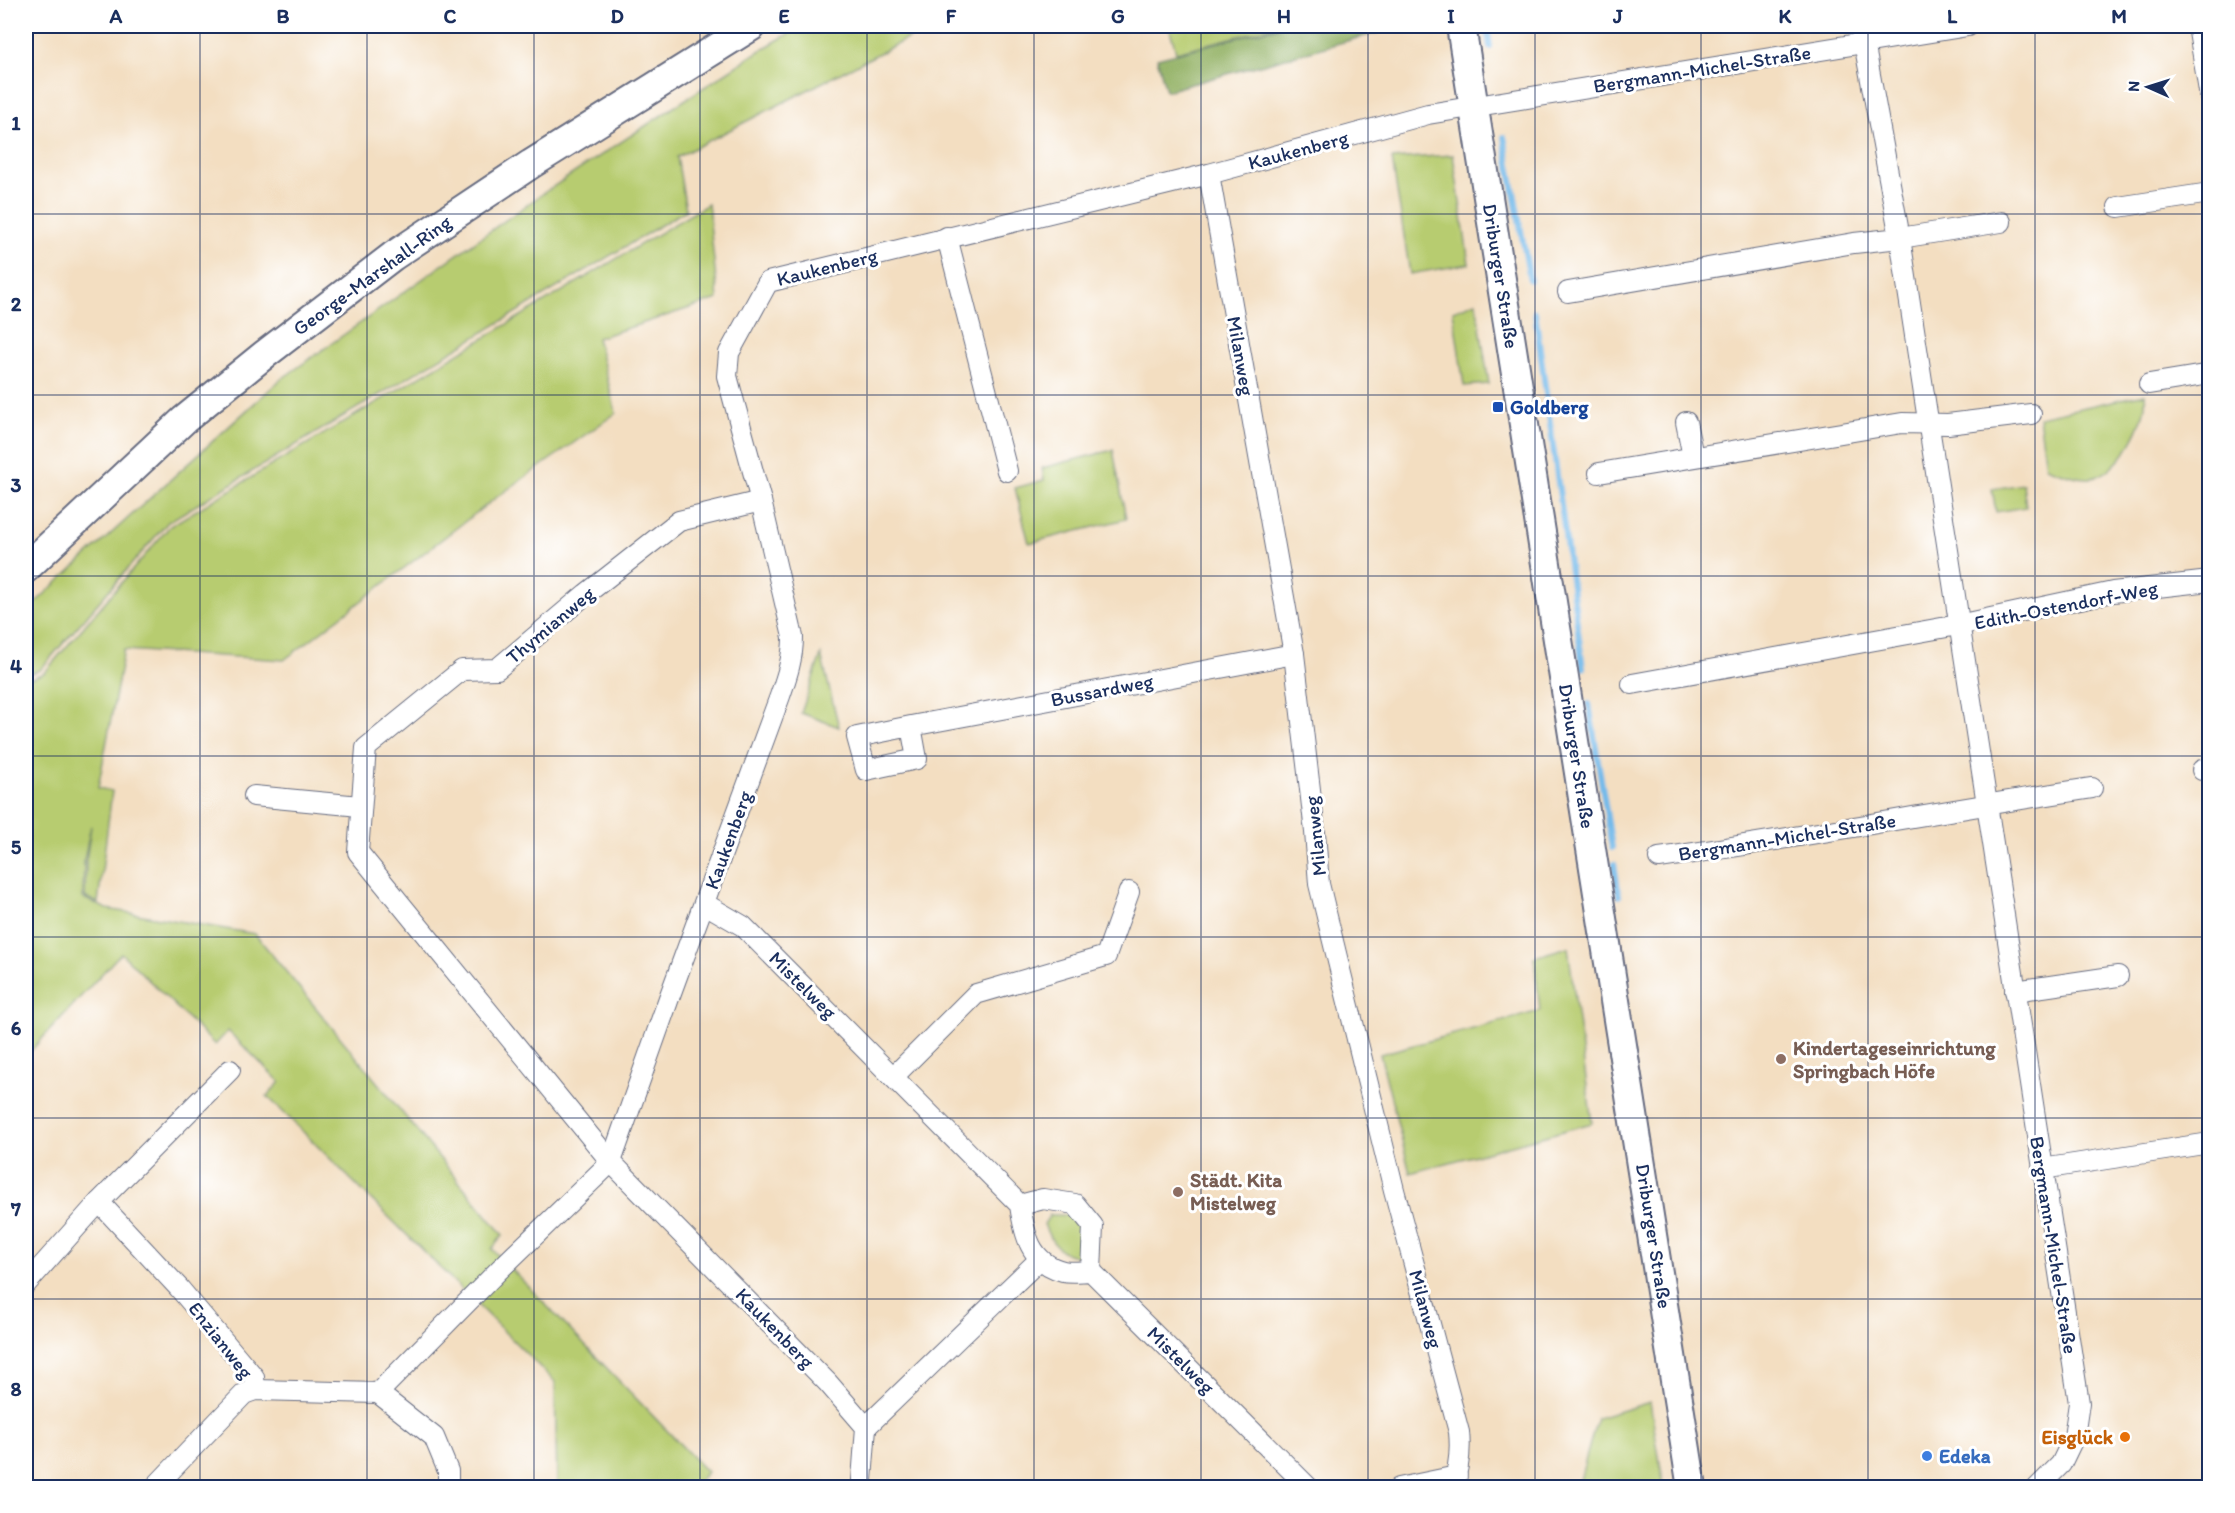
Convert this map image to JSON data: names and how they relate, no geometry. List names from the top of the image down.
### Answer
{
  "streets": {
    "main road": ["George-Marshall-Ring", "Driburger Straße"],
    "street": [
      "Bergmann-Michel-Straße",
      "Kaukenberg",
      "Milanweg",
      "Edith-Ostendorf-Weg",
      "Thymianweg",
      "Bussardweg",
      "Mistelweg",
      "Enzianweg"
    ]
  },
  "crossings": [
    ["Bergmann-Michel-Straße", "Kaukenberg"],
    ["Bergmann-Michel-Straße", "Driburger Straße"],
    ["Bergmann-Michel-Straße", "Edith-Ostendorf-Weg"],
    ["Kaukenberg", "Driburger Straße"],
    ["Kaukenberg", "Milanweg"],
    ["Kaukenberg", "Thymianweg"],
    ["Kaukenberg", "Mistelweg"],
    ["Milanweg", "Bussardweg"]
  ],
  "places": {
    "transit": ["Goldberg"],
    "other": [
      "Kindertageseinrichtung Springbach Höfe",
      "Städt. Kita Mistelweg",
      "Eisglück",
      "Edeka"
    ]
  },
  "north": "left",
  "grid": {
    "columns": [
      "A",
      "B",
      "C",
      "D",
      "E",
      "F",
      "G",
      "H",
      "I",
      "J",
      "K",
      "L",
      "M"
    ],
    "rows": [
      "1",
      "2",
      "3",
      "4",
      "5",
      "6",
      "7",
      "8"
    ]
  }
}
